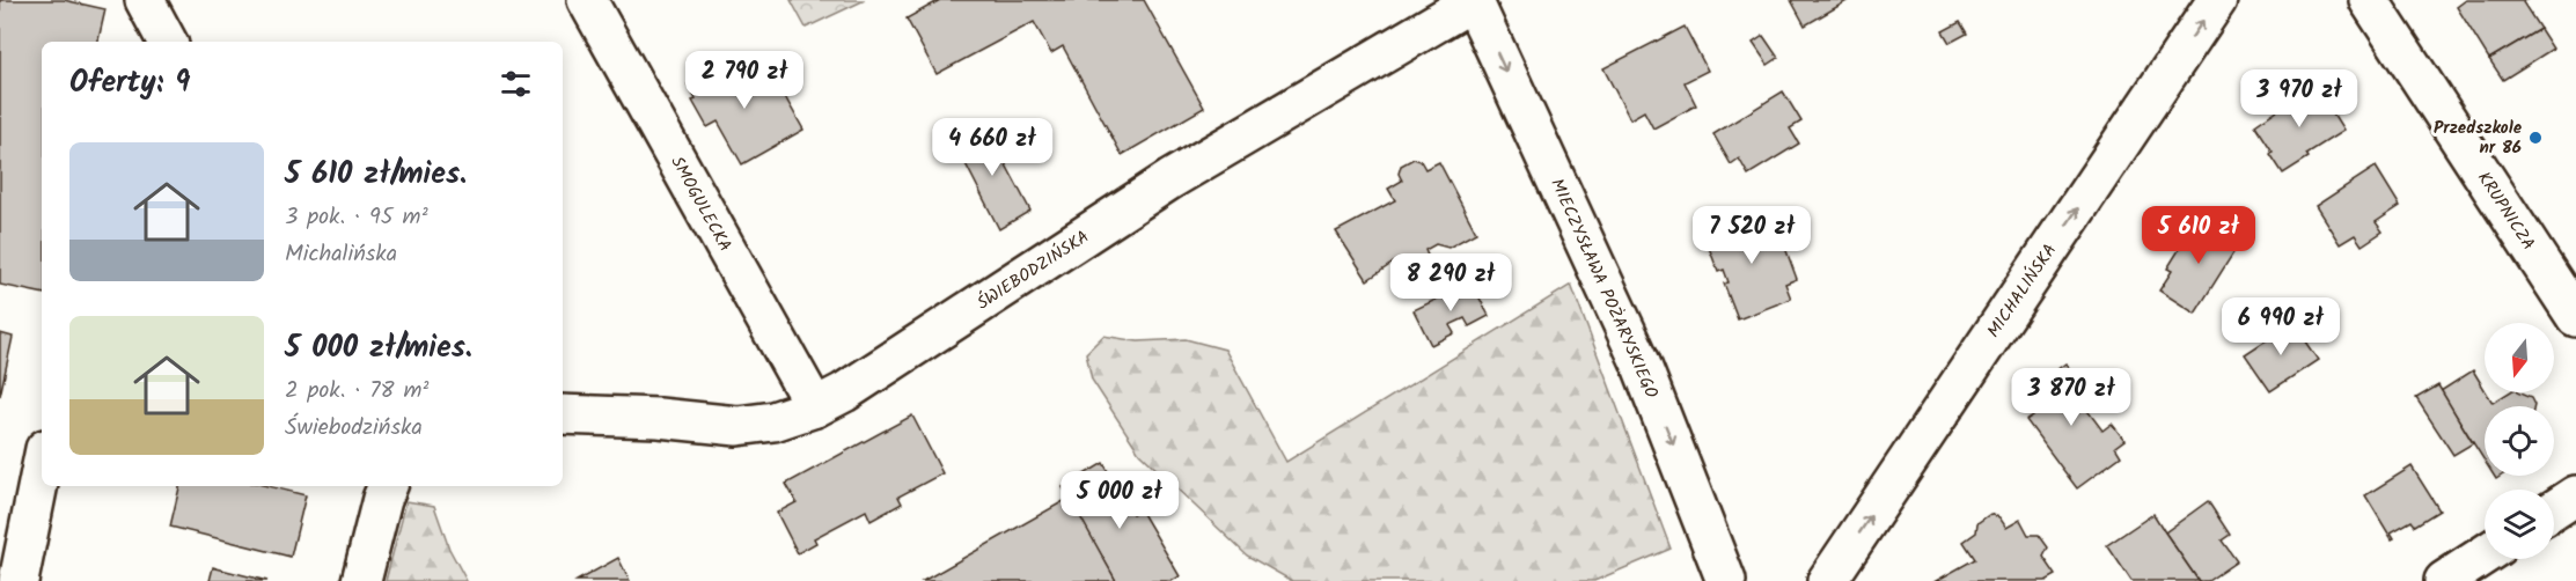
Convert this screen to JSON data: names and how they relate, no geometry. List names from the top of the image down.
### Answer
{
  "streets": {
    "street": [
      "SMOGULECKA",
      "KRUPNICZA",
      "ŚWIEBODZIŃSKA",
      "MIECZYSŁAWA POŻARYSKIEGO",
      "MICHALIŃSKA"
    ]
  },
  "crossings": [
    ["SMOGULECKA", "ŚWIEBODZIŃSKA"],
    ["ŚWIEBODZIŃSKA", "MIECZYSŁAWA POŻARYSKIEGO"]
  ],
  "one_way": ["MIECZYSŁAWA POŻARYSKIEGO", "MICHALIŃSKA"],
  "places": ["Przedszkole nr 86"],
  "north": "bottom",
  "page": {
    "heading": "Oferty: 9",
    "price": [
      "2 790 zł",
      "3 970 zł",
      "4 660 zł",
      "7 520 zł",
      "5 610 zł",
      "8 290 zł",
      "6 990 zł",
      "3 870 zł",
      "5 000 zł"
    ],
    "list": [
      {
        "name": "5 610 zł/mies.",
        "note": "3 pok. · 95 m² · Michalińska"
      },
      {
        "name": "5 000 zł/mies.",
        "note": "2 pok. · 78 m² · Świebodzińska"
      }
    ]
  }
}
